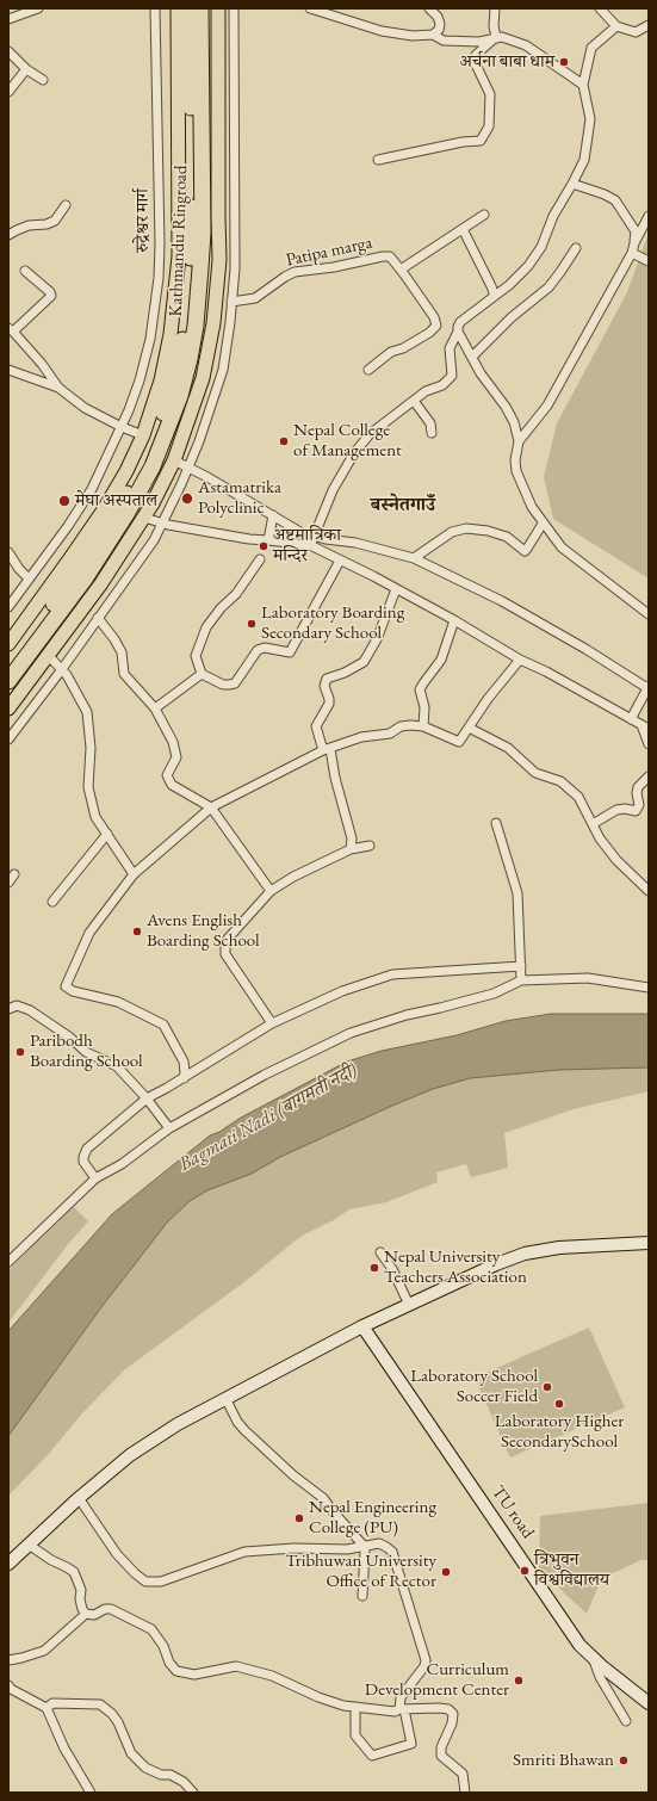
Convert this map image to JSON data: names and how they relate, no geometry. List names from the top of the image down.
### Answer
{
  "streets": {
    "highway": ["Kathmandu Ringroad"],
    "main road": ["TU road"],
    "street": ["रुद्रेश्वर मार्ग", "Patipa marga"]
  },
  "districts": ["बस्नेतगाउँ"],
  "water": ["Bagmati Nadi (बागमती नदी)"],
  "places": [
    "अर्चना बाबा धाम",
    "Nepal College of Management",
    "Astamatrika Polyclinic",
    "मेघा अस्पताल",
    "अष्टमात्रिका मन्दिर",
    "Laboratory Boarding Secondary School",
    "Avens English Boarding School",
    "Paribodh Boarding School",
    "Nepal University Teachers Association",
    "Laboratory School Soccer Field",
    "Laboratory Higher SecondarySchool",
    "Nepal Engineering College (PU)",
    "त्रिभुवन विश्वविद्यालय",
    "Tribhuwan University Office of Rector",
    "Curriculum Development Center",
    "Smriti Bhawan"
  ]
}
